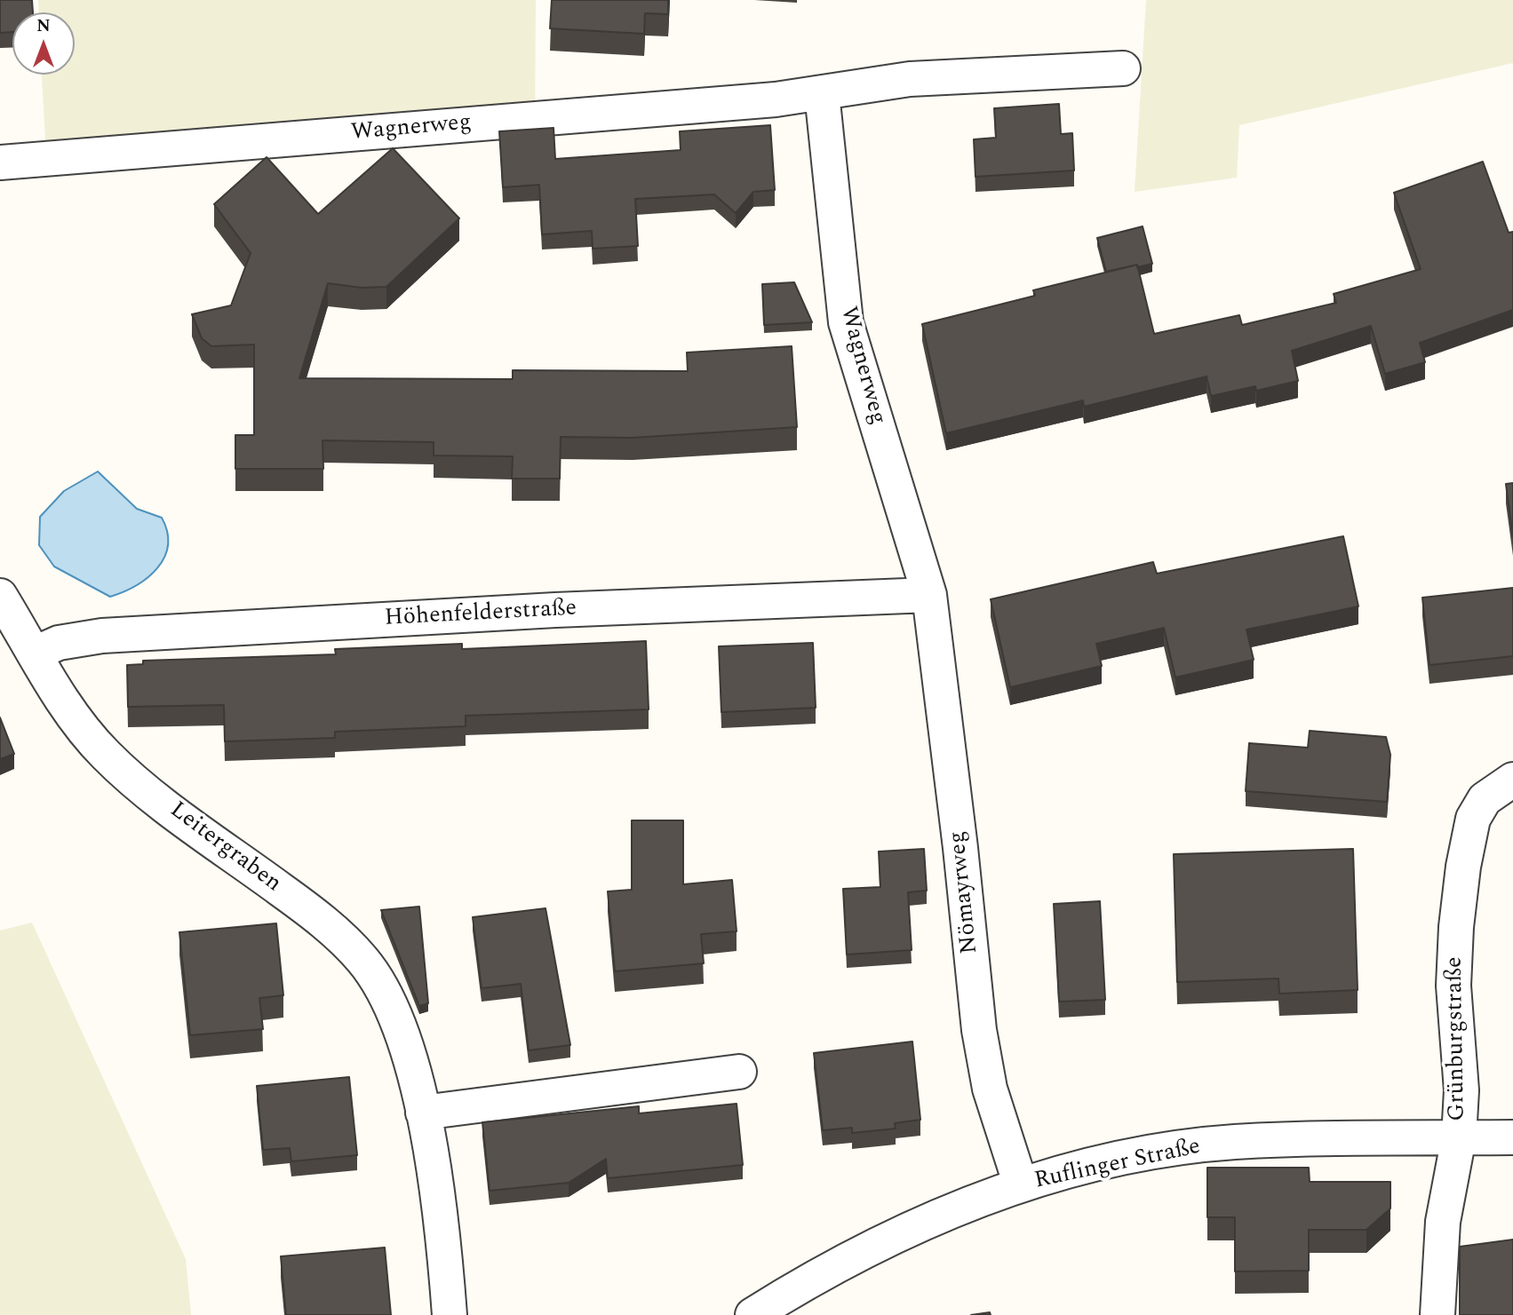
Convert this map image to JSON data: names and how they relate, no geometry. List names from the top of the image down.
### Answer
{
  "streets": {
    "street": [
      "Wagnerweg",
      "Höhenfelderstraße",
      "Leitergraben",
      "Nömayrweg",
      "Grünburgstraße",
      "Ruflinger Straße"
    ]
  },
  "crossings": [
    ["Wagnerweg", "Höhenfelderstraße"],
    ["Wagnerweg", "Nömayrweg"],
    ["Höhenfelderstraße", "Leitergraben"],
    ["Höhenfelderstraße", "Nömayrweg"],
    ["Nömayrweg", "Ruflinger Straße"],
    ["Grünburgstraße", "Ruflinger Straße"]
  ],
  "north": "top"
}
